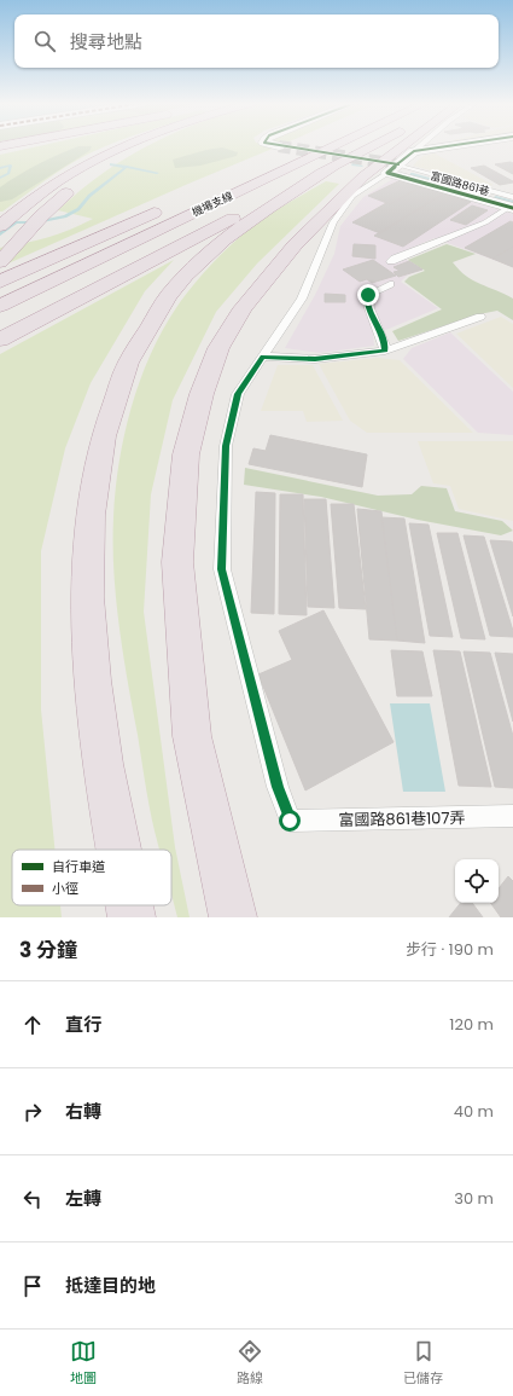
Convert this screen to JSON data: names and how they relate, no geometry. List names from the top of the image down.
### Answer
{
  "streets": {
    "highway": ["機場支線"],
    "street": ["富國路861巷"],
    "lane": ["富國路861巷107弄"]
  },
  "legend": ["自行車道", "小徑"],
  "page": {
    "search": "搜尋地點",
    "heading": ["3 分鐘", "步行 · 190 m"],
    "list": [
      ["直行", "120 m"],
      ["右轉", "40 m"],
      ["左轉", "30 m"],
      "抵達目的地"
    ],
    "nav": ["地圖", "路線", "已儲存"]
  }
}
